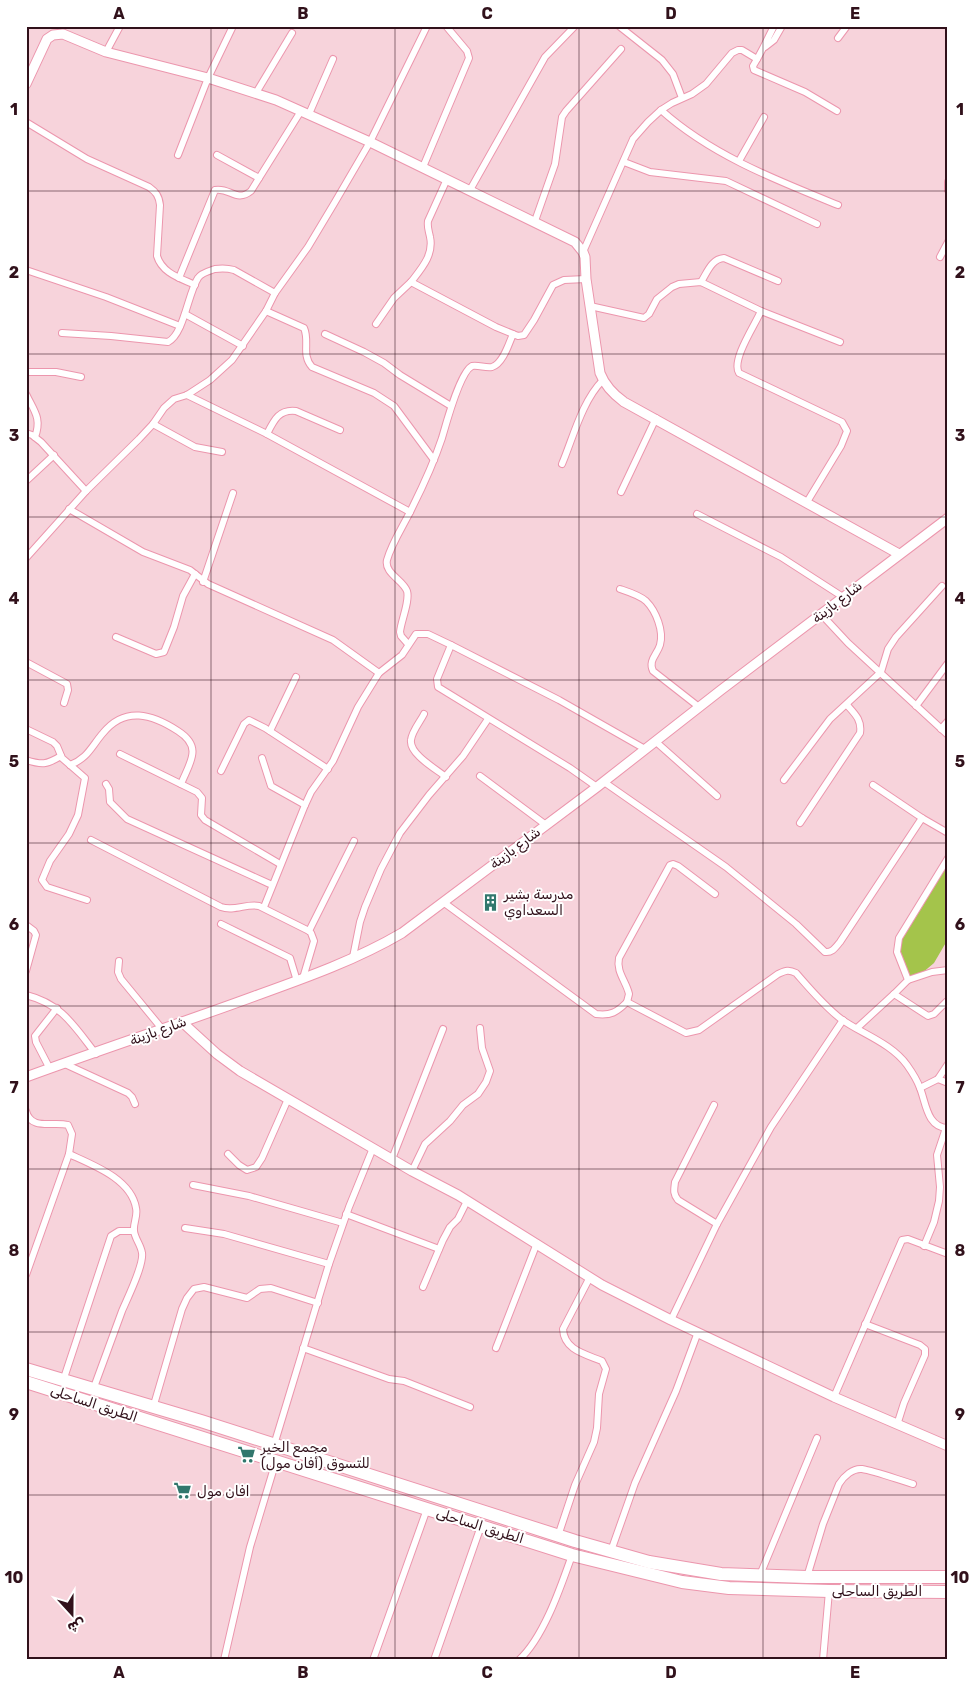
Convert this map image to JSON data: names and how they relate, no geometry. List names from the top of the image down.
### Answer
{
  "streets": {
    "highway": ["الطريق الساحلى"],
    "street": ["شارع بازينة"]
  },
  "places": {
    "building": ["مدرسة بشير السعداوي"],
    "supermarket": ["مجمع الخير للتسوق (أفان مول)", "افان مول"]
  },
  "north": "bottom",
  "grid": {
    "columns": [
      "A",
      "B",
      "C",
      "D",
      "E"
    ],
    "rows": [
      "1",
      "2",
      "3",
      "4",
      "5",
      "6",
      "7",
      "8",
      "9",
      "10"
    ]
  }
}
